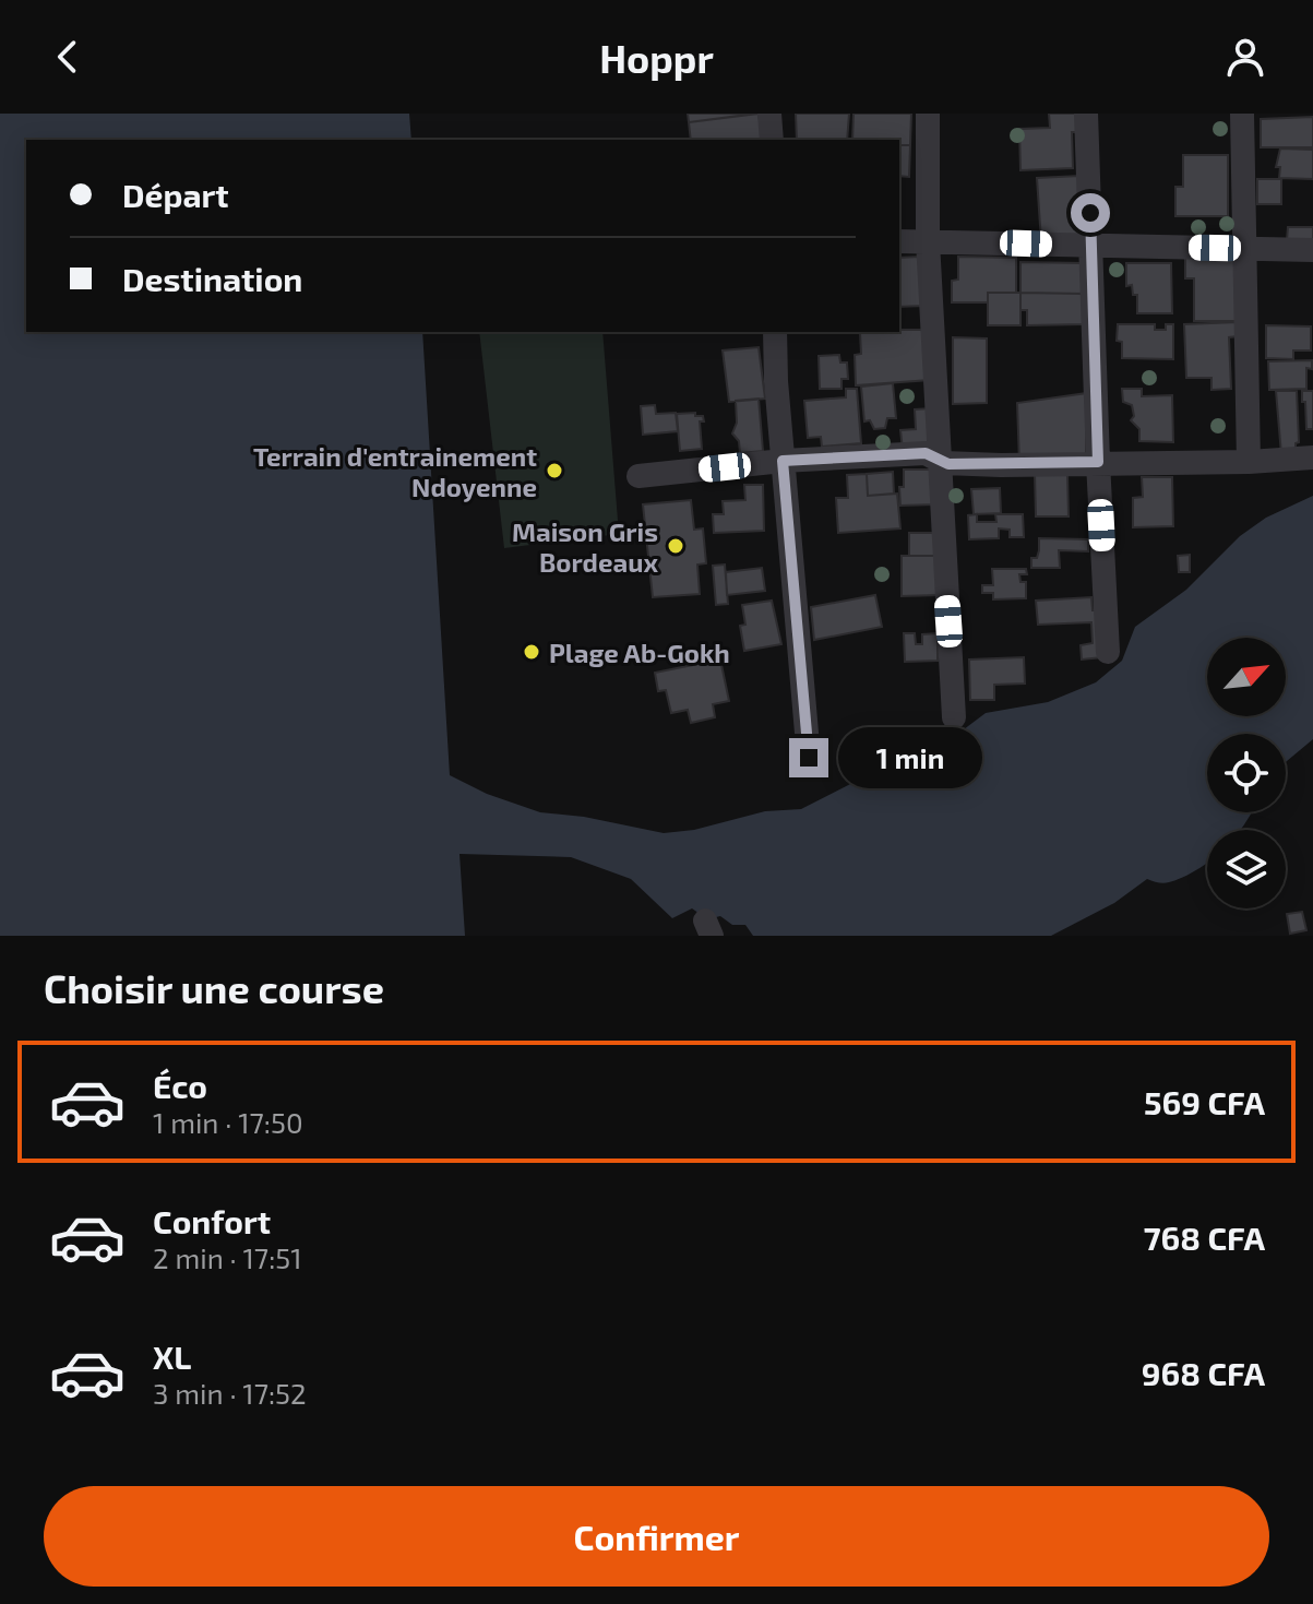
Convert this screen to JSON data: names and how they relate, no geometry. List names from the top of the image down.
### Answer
{
  "places": ["Terrain d'entrainement Ndoyenne", "Maison Gris Bordeaux", "Plage Ab-Gokh"],
  "north": "top right",
  "page": {
    "header": "Hoppr",
    "banner": ["Départ", "Destination"],
    "bubble": "1 min",
    "heading": "Choisir une course",
    "list": [
      {
        "name": "Éco",
        "note": "1 min · 17:50",
        "value": "569 CFA"
      },
      {
        "name": "Confort",
        "note": "2 min · 17:51",
        "value": "768 CFA"
      },
      {
        "name": "XL",
        "note": "3 min · 17:52",
        "value": "968 CFA"
      }
    ],
    "buttons": "Confirmer"
  }
}
